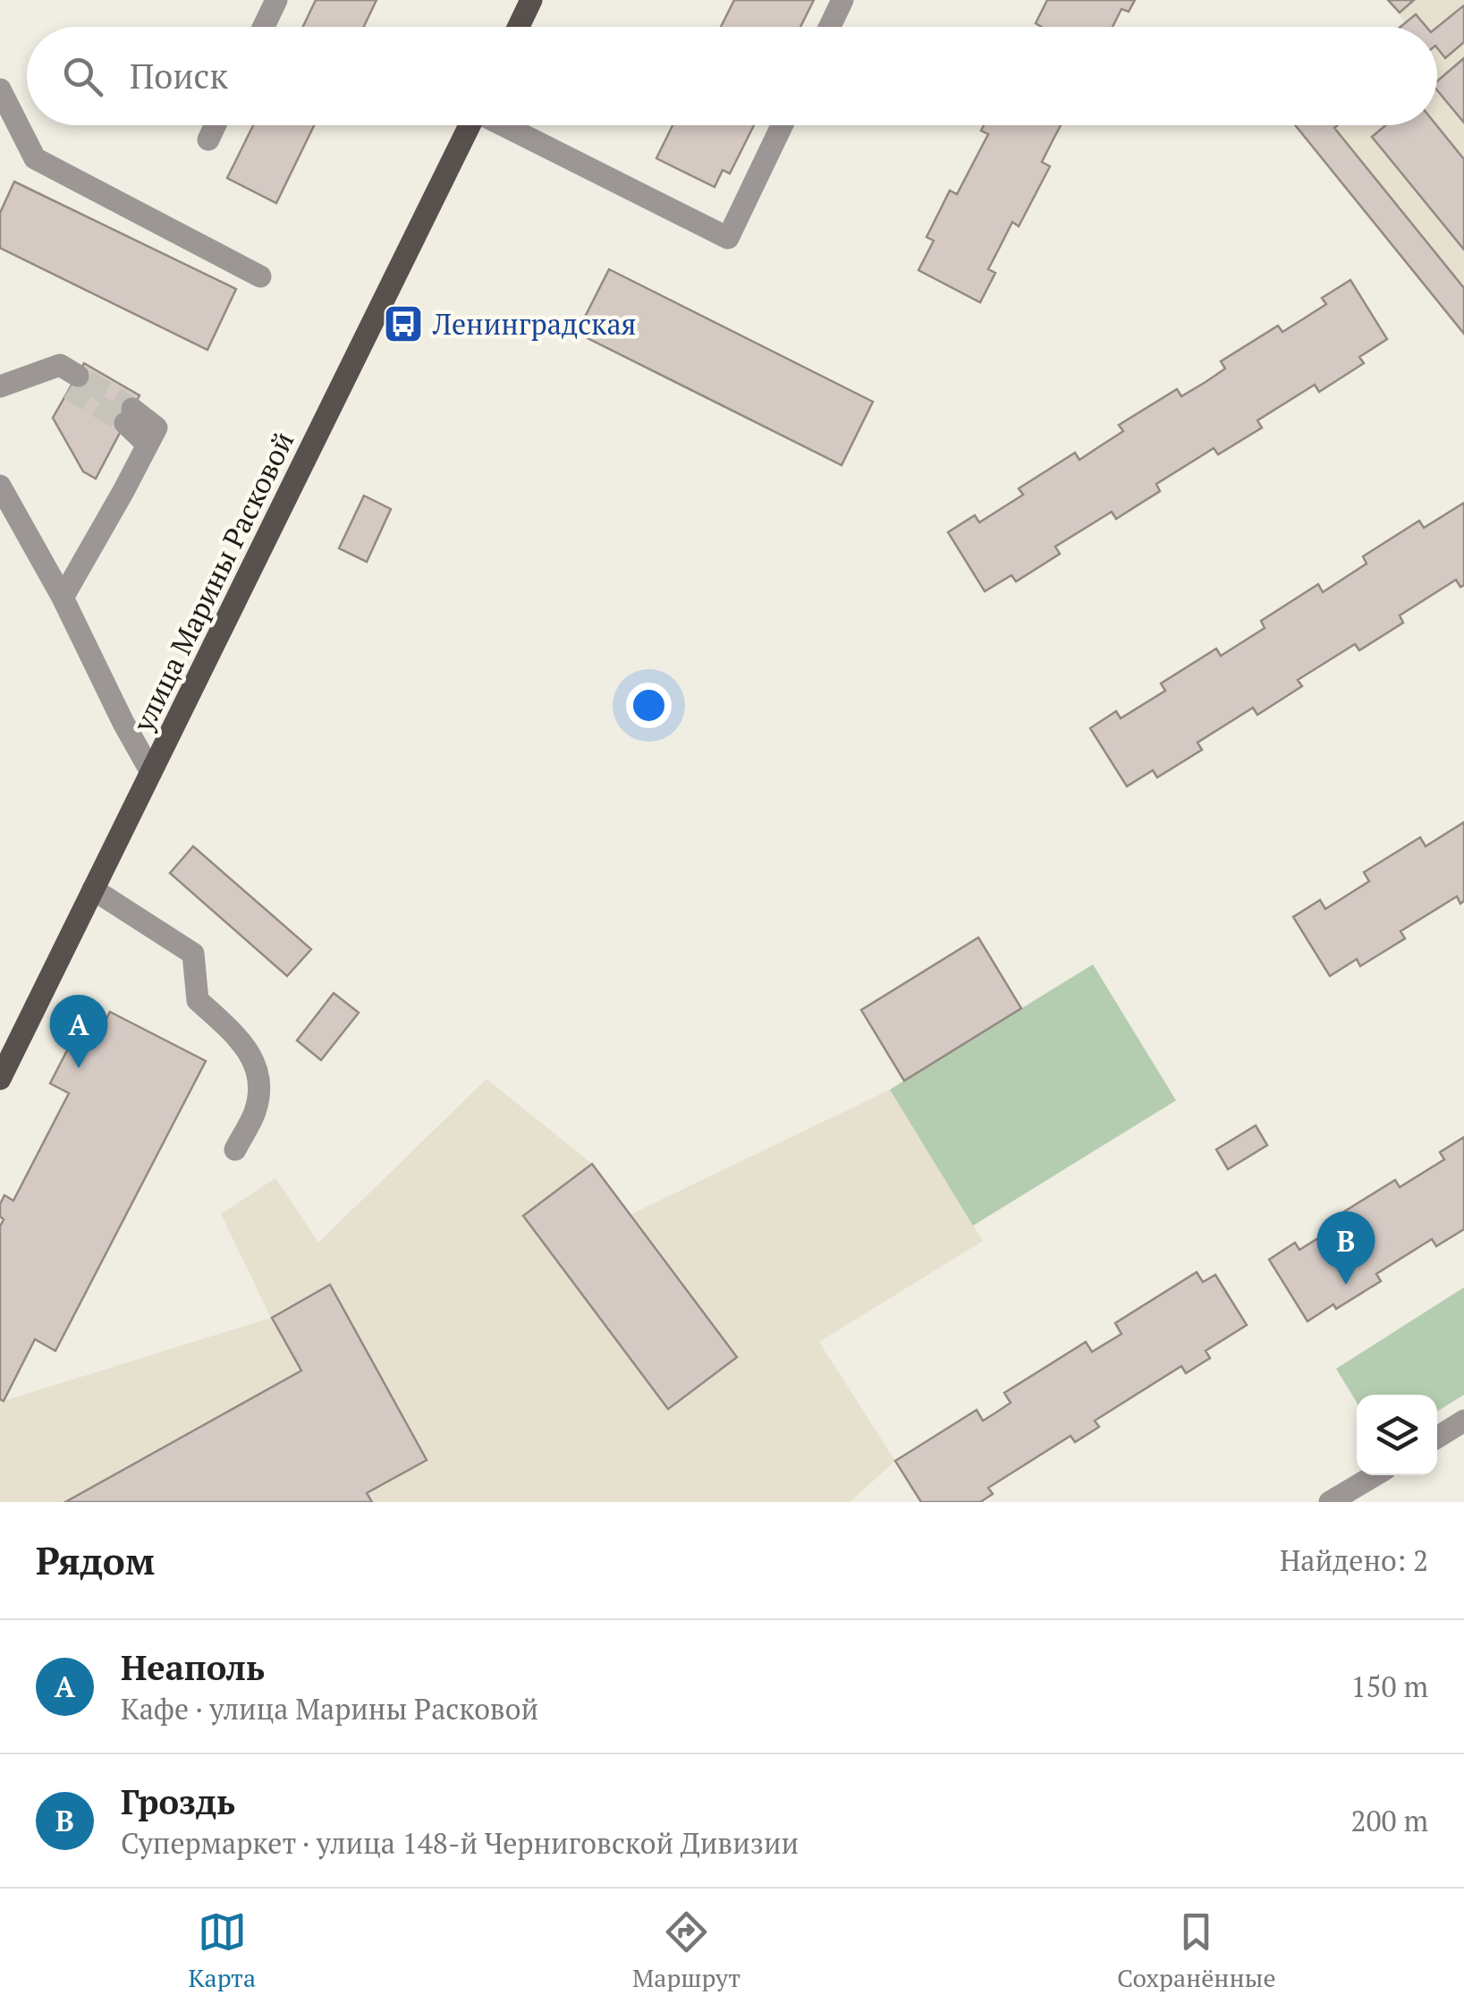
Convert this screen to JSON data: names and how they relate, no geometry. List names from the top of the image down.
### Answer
{
  "streets": {
    "main road": ["улица Марины Расковой"]
  },
  "places": {
    "bus stop": ["Ленинградская"]
  },
  "page": {
    "search": "Поиск",
    "pins": ["A", "B"],
    "heading": ["Рядом", "Найдено: 2"],
    "list": [
      {
        "mark": "A",
        "name": "Неаполь",
        "note": "Кафе · улица Марины Расковой",
        "value": "150 m"
      },
      {
        "mark": "B",
        "name": "Гроздь",
        "note": "Супермаркет · улица 148-й Черниговской Дивизии",
        "value": "200 m"
      }
    ],
    "nav": ["Карта", "Маршрут", "Сохранённые"]
  }
}
